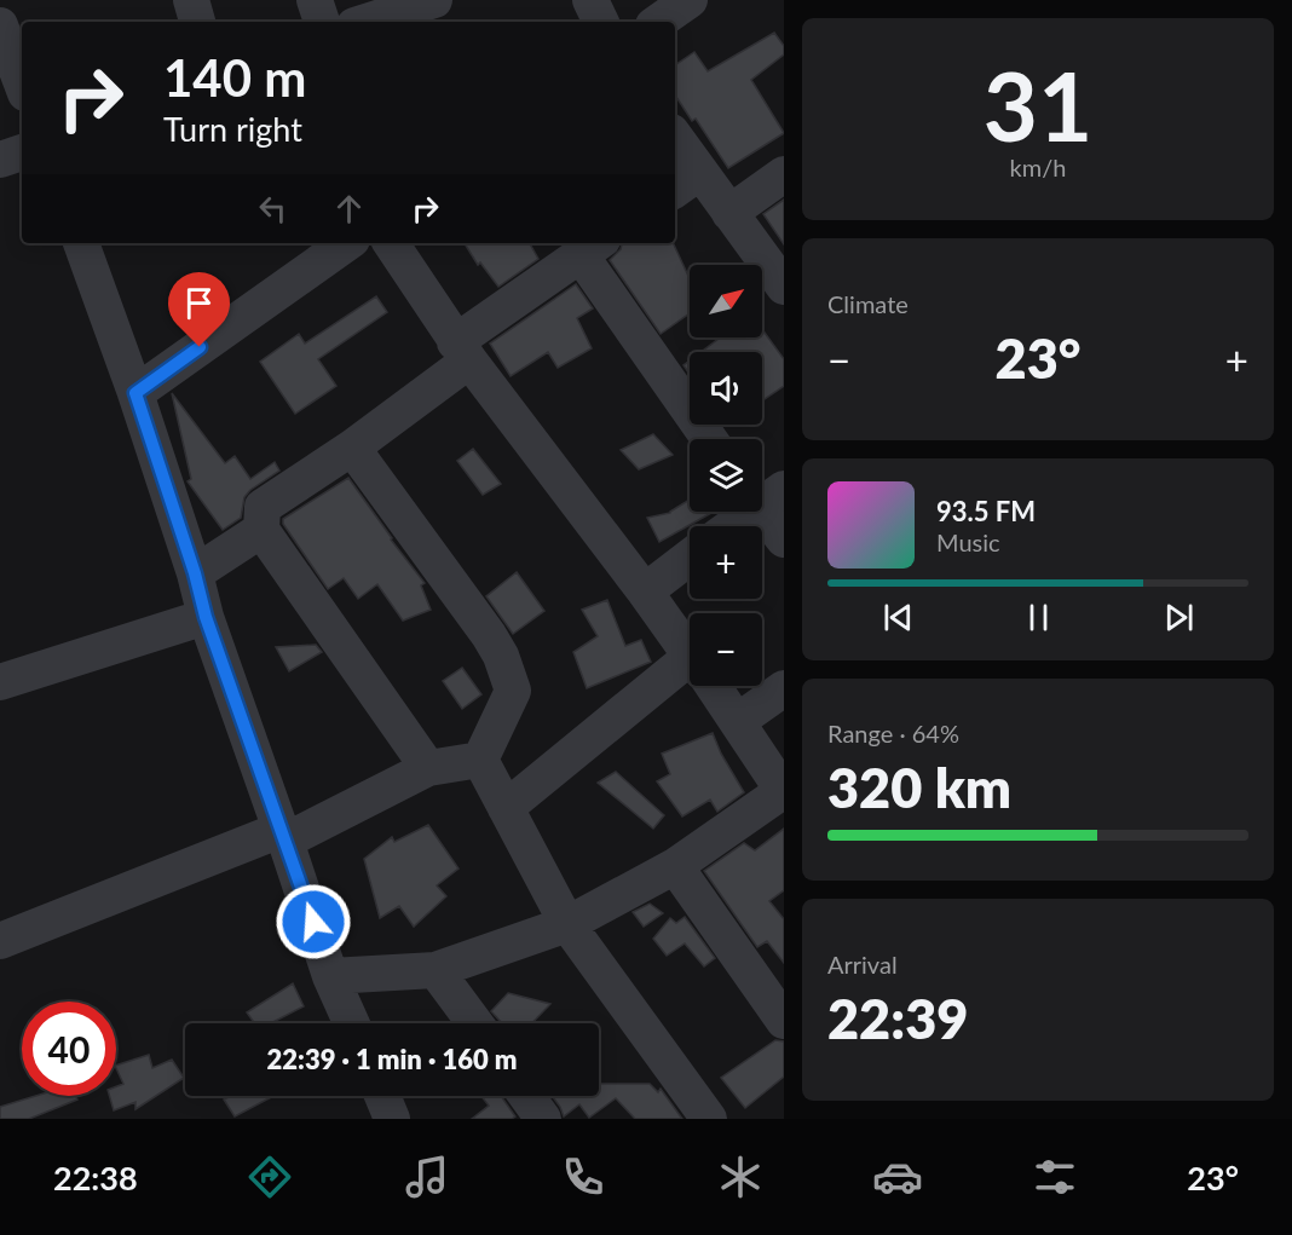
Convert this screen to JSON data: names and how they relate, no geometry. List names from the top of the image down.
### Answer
{
  "north": "top right",
  "page": {
    "tile": [
      ["31", "km/h"],
      "Climate",
      ["Range · 64%", "320 km"],
      ["Arrival", "22:39"]
    ],
    "turn": ["140 m", "Turn right"],
    "map_buttons": ["+", "−"],
    "heat": ["−", "23°", "+"],
    "song": ["93.5 FM", "Music"],
    "limit": "40",
    "trip": "22:39 · 1 min · 160 m",
    "tabs": ["22:38", "23°"]
  }
}
